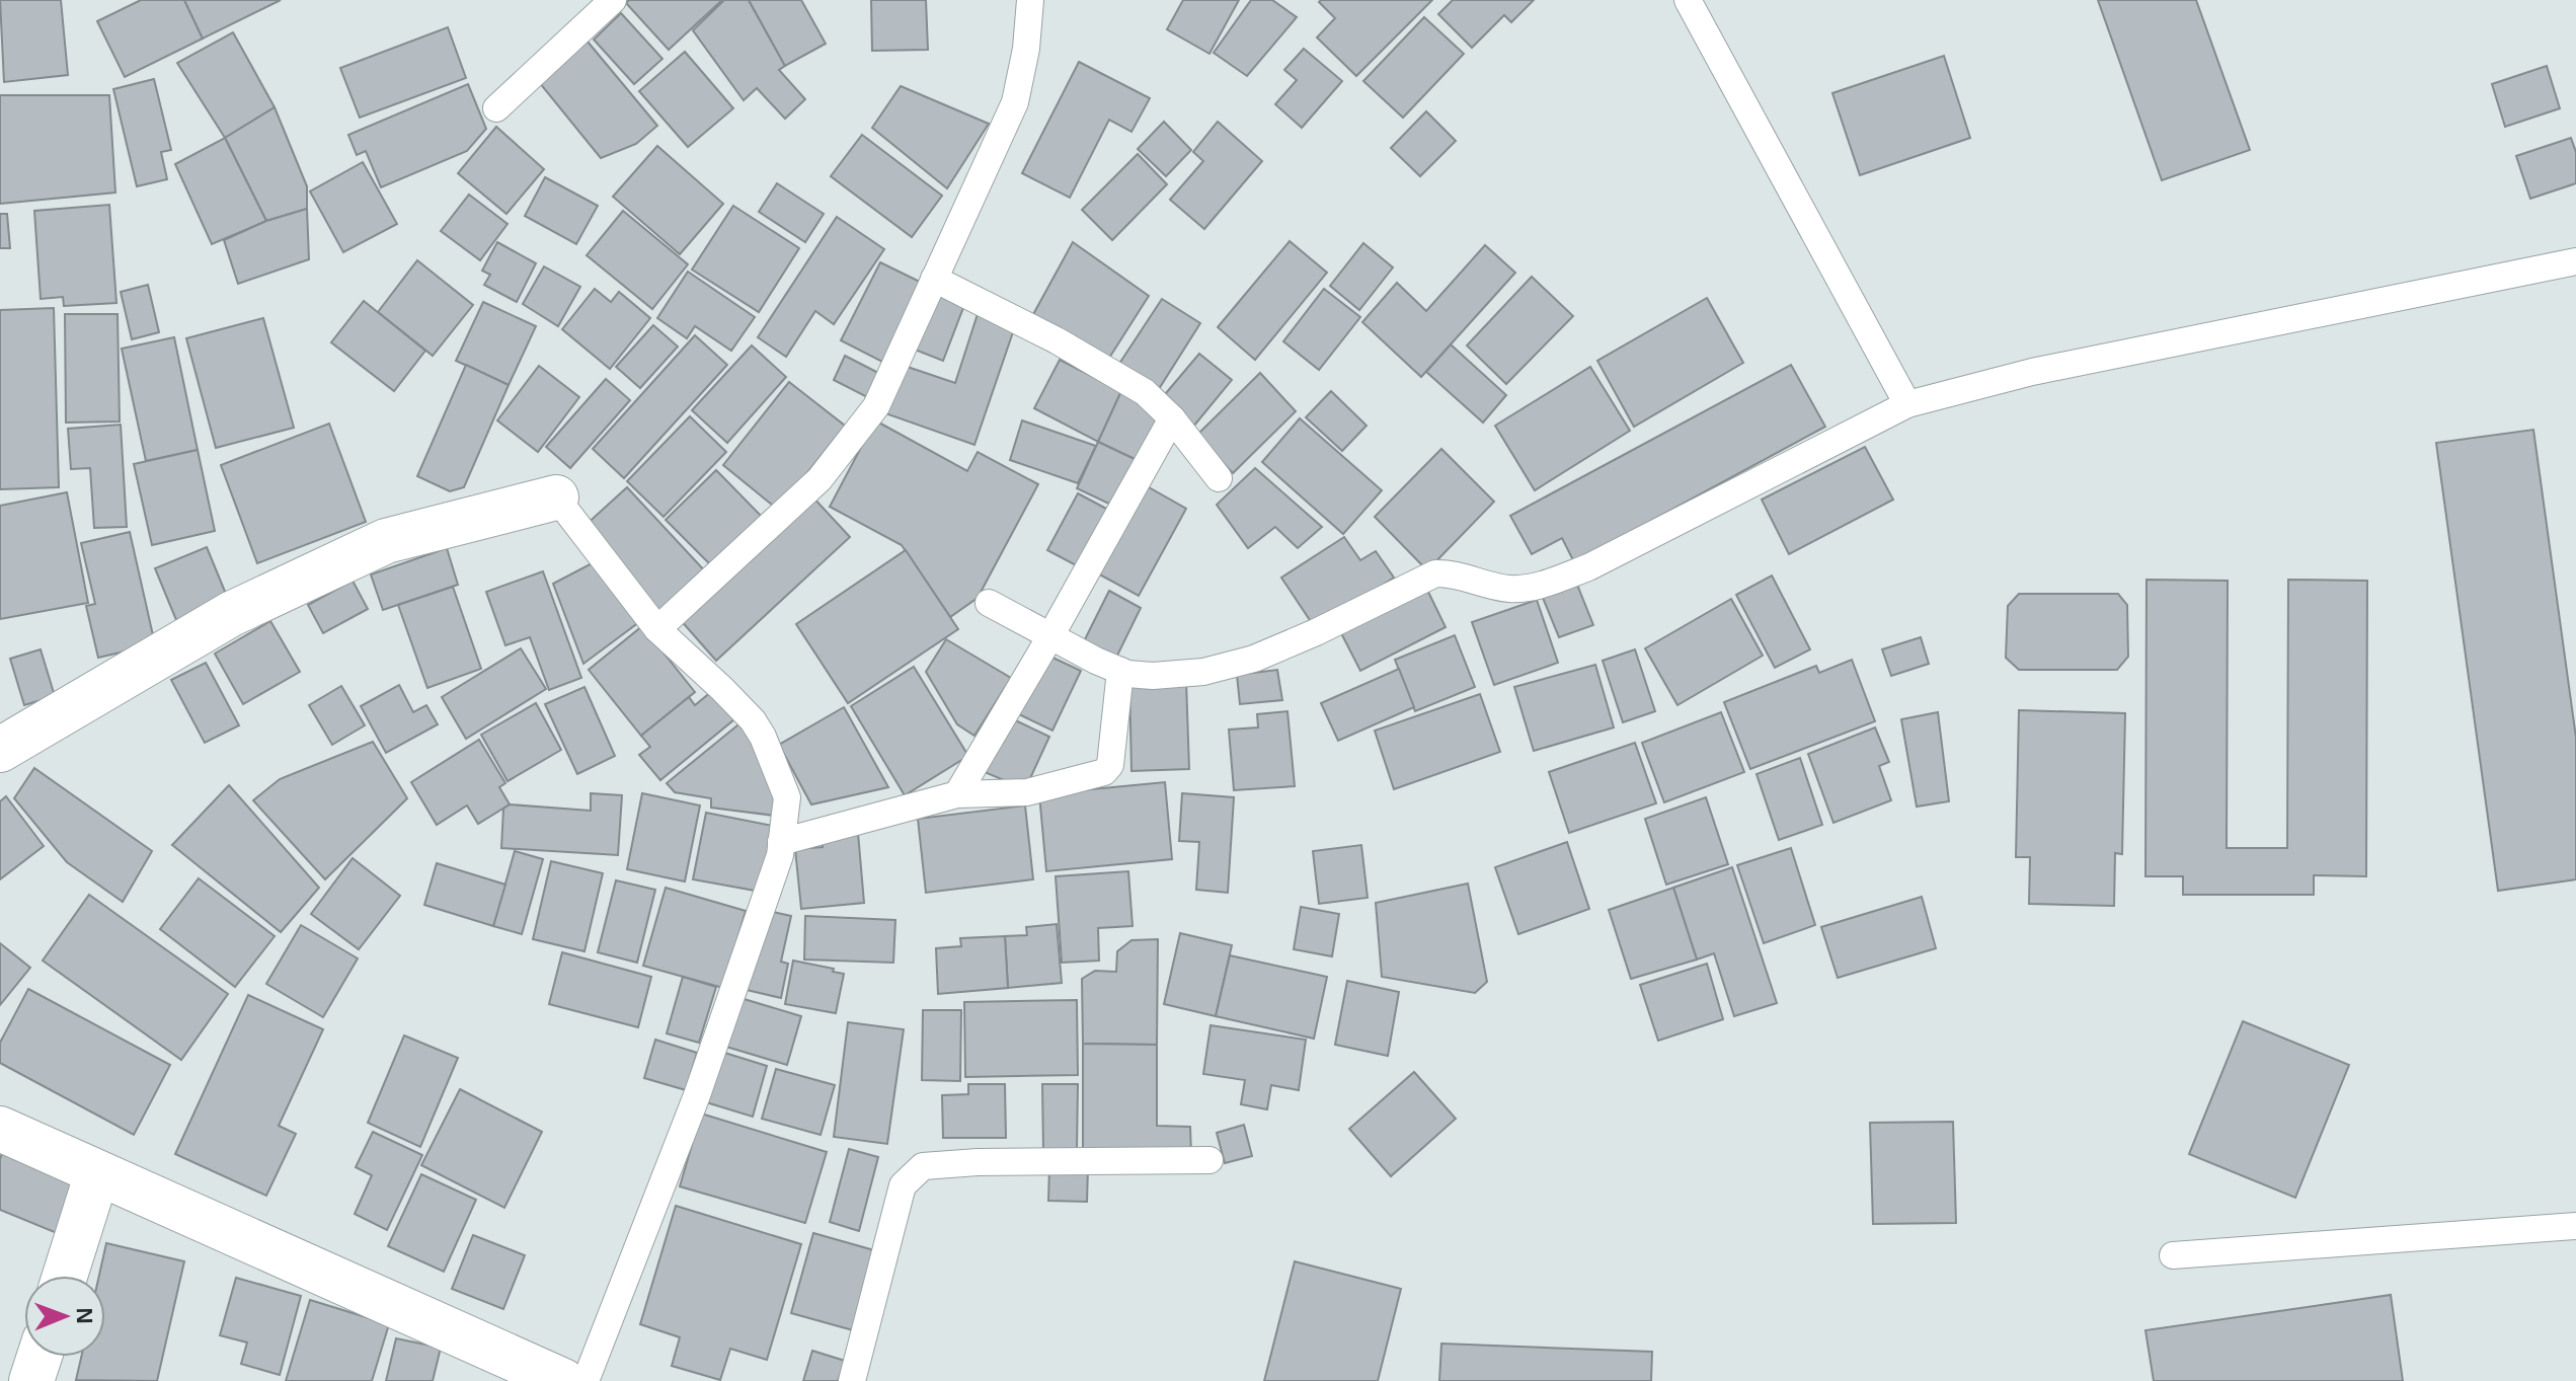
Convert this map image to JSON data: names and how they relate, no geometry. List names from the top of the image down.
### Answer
{
  "north": "right"
}
